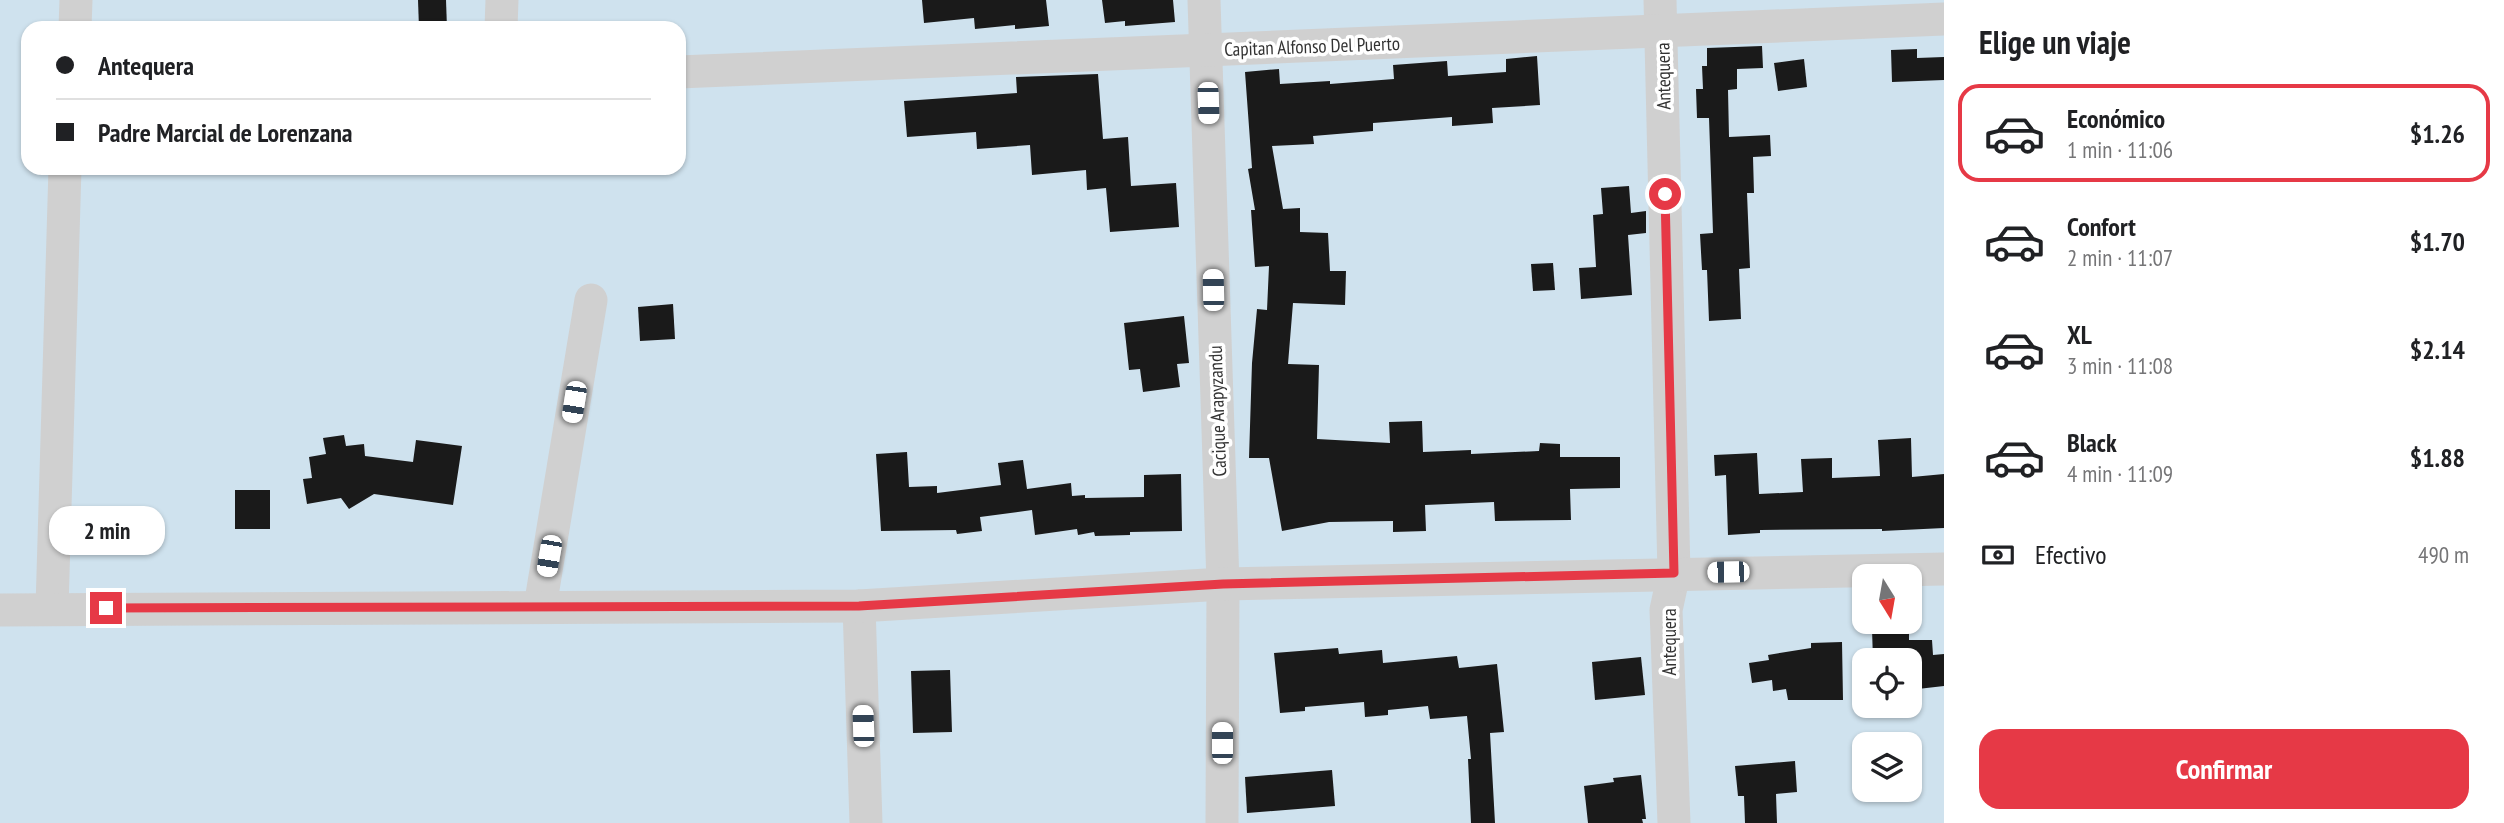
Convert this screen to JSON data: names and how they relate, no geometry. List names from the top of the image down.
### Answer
{
  "streets": {
    "street": ["Capitan Alfonso Del Puerto", "Antequera", "Cacique Arapyzandu"]
  },
  "crossings": [
    ["Capitan Alfonso Del Puerto", "Antequera"],
    ["Capitan Alfonso Del Puerto", "Cacique Arapyzandu"]
  ],
  "north": "bottom",
  "page": {
    "heading": "Elige un viaje",
    "banner": ["Antequera", "Padre Marcial de Lorenzana"],
    "list": [
      {
        "name": "Económico",
        "note": "1 min · 11:06",
        "value": "$1.26"
      },
      {
        "name": "Confort",
        "note": "2 min · 11:07",
        "value": "$1.70"
      },
      {
        "name": "XL",
        "note": "3 min · 11:08",
        "value": "$2.14"
      },
      {
        "name": "Black",
        "note": "4 min · 11:09",
        "value": "$1.88"
      }
    ],
    "bubble": "2 min",
    "pay": ["Efectivo", "490 m"],
    "buttons": "Confirmar"
  }
}
